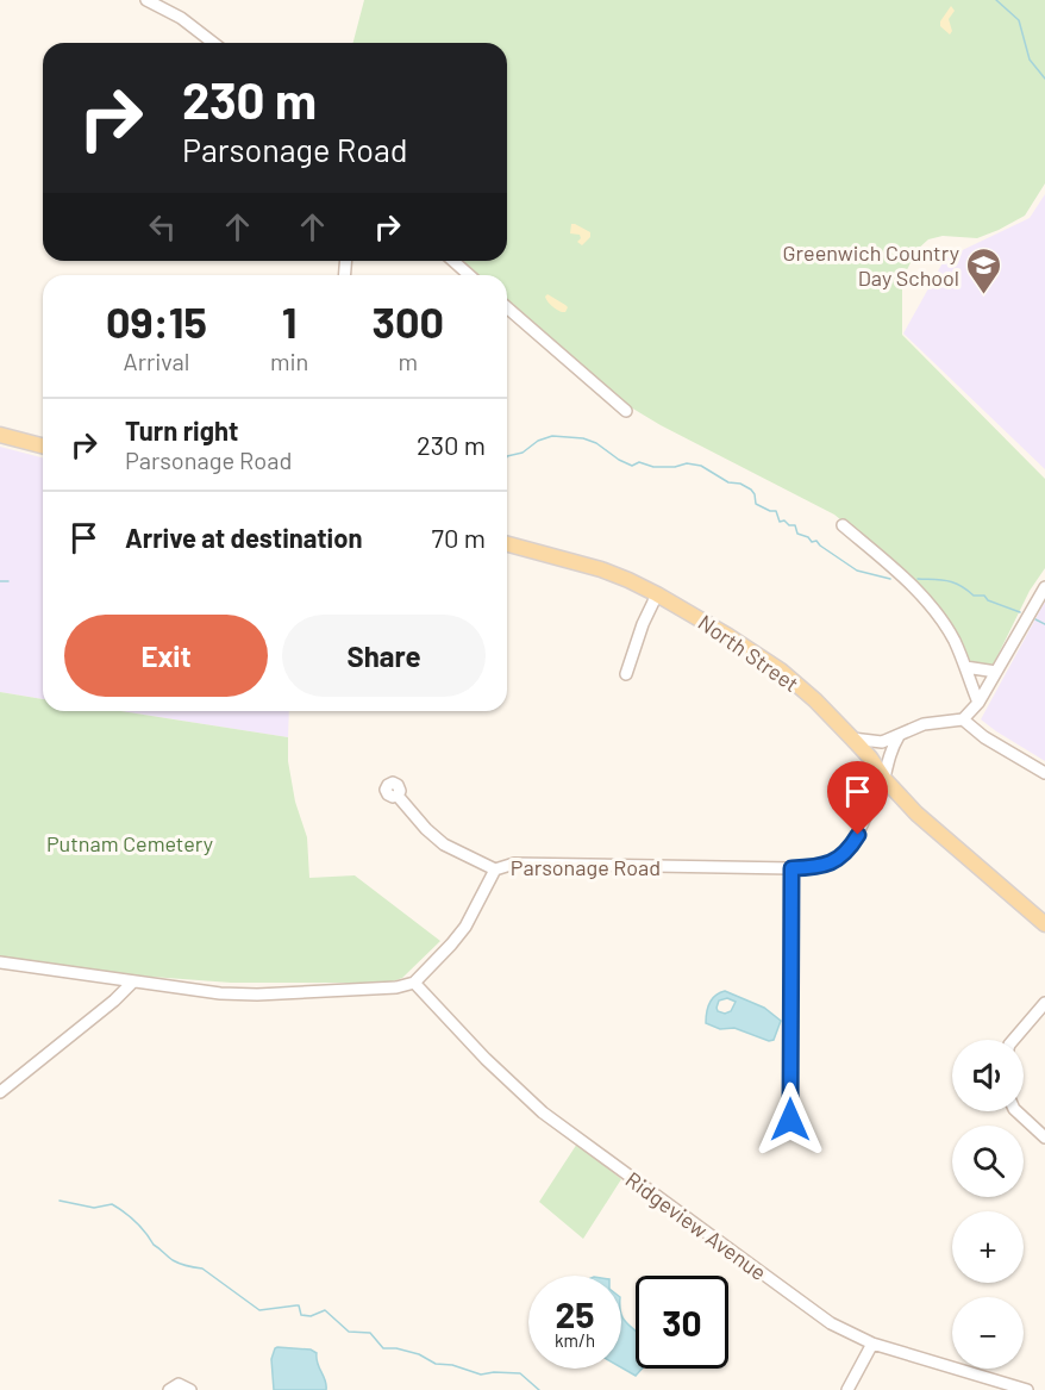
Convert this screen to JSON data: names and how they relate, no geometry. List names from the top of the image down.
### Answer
{
  "streets": {
    "main road": ["North Street"],
    "street": ["Parsonage Road", "Ridgeview Avenue"]
  },
  "crossings": [
    ["North Street", "Parsonage Road"],
    ["Parsonage Road", "Ridgeview Avenue"]
  ],
  "parks": ["Putnam Cemetery"],
  "places": {
    "school or university": ["Greenwich Country Day School"]
  },
  "page": {
    "turn": ["230 m", "Parsonage Road"],
    "eta": [
      "09:15",
      "Arrival",
      "1",
      "min",
      "300",
      "m"
    ],
    "list": [
      {
        "name": "Turn right",
        "note": "Parsonage Road",
        "value": "230 m"
      },
      {
        "name": "Arrive at destination",
        "value": "70 m"
      }
    ],
    "buttons": ["Exit", "Share"],
    "map_buttons": ["+", "−"],
    "speed": "25 km/h",
    "limit": "30"
  }
}
